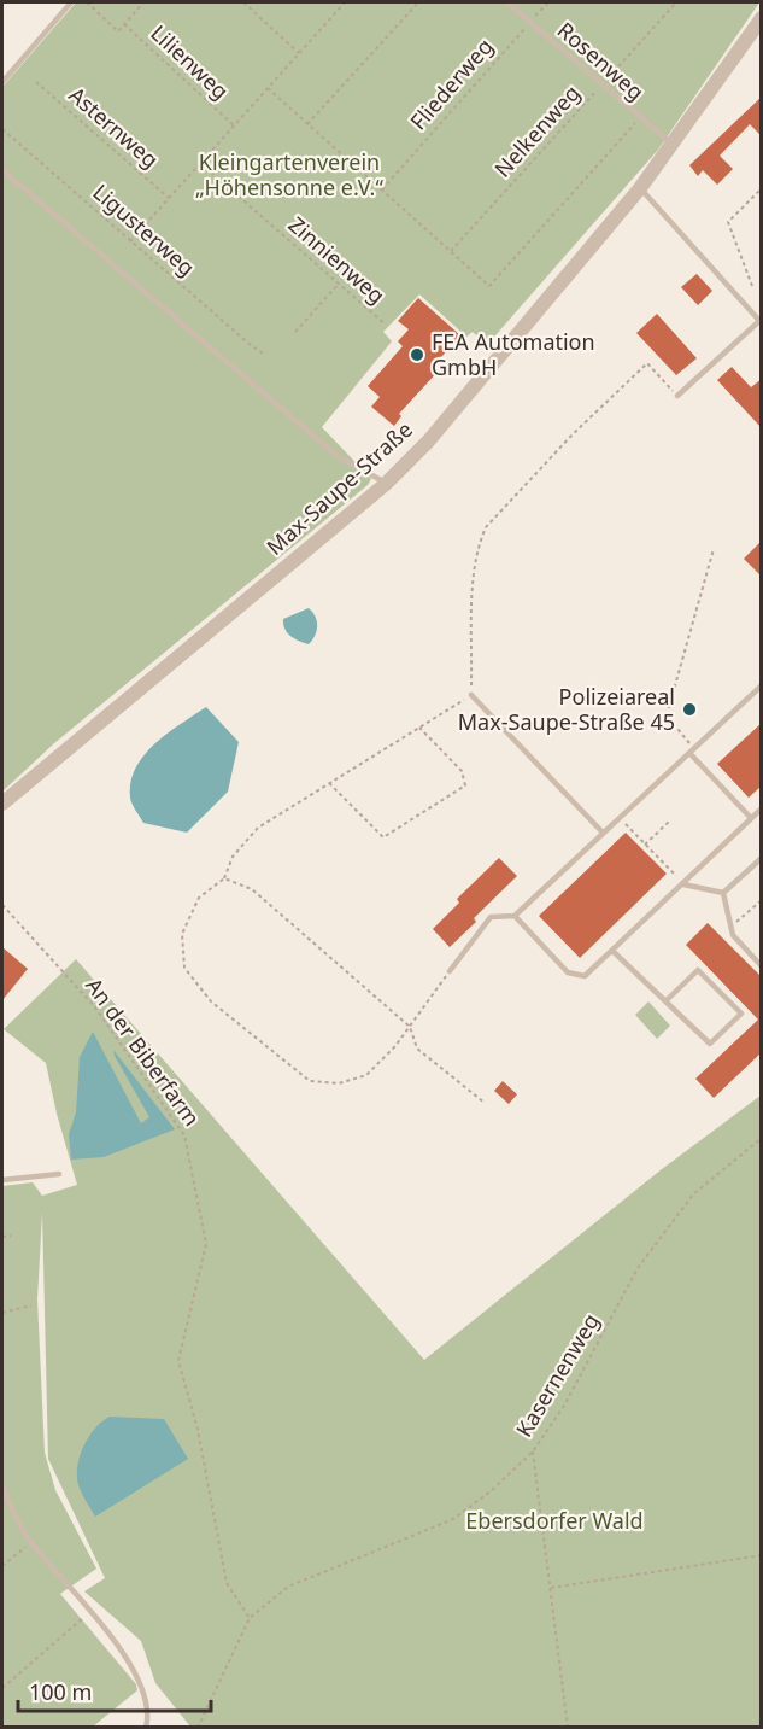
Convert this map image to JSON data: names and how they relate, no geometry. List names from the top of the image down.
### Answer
{
  "streets": {
    "street": ["Max-Saupe-Straße"],
    "lane": ["Rosenweg"],
    "path": [
      "Lilienweg",
      "Fliederweg",
      "Asternweg",
      "Nelkenweg",
      "Ligusterweg",
      "Zinnienweg",
      "An der Biberfarm",
      "Kasernenweg"
    ]
  },
  "crossings": [
    ["Rosenweg", "Fliederweg"],
    ["Rosenweg", "Nelkenweg"],
    ["Rosenweg", "Max-Saupe-Straße"],
    ["An der Biberfarm", "Kasernenweg"]
  ],
  "parks": ["Kleingartenverein „Höhensonne e.V.“", "Ebersdorfer Wald"],
  "places": ["FEA Automation GmbH", "Polizeiareal Max-Saupe-Straße 45"],
  "scale_bar": "100 m"
}
